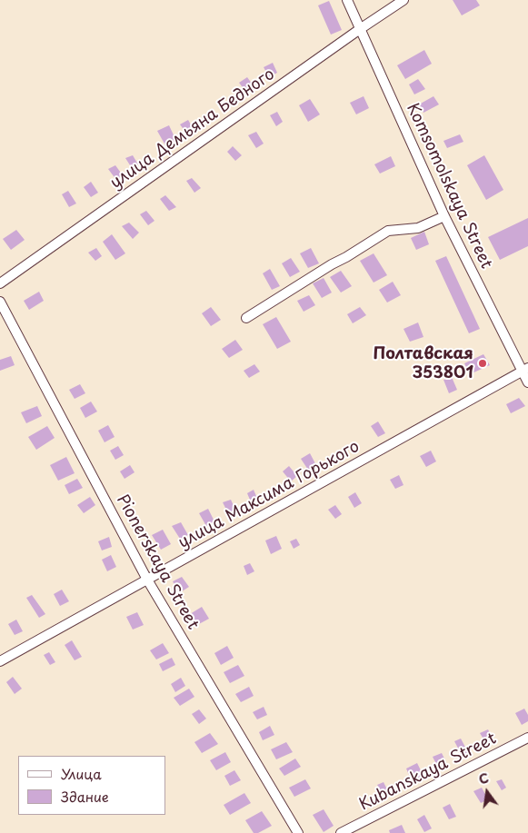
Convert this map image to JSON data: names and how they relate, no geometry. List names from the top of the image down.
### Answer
{
  "streets": {
    "street": [
      "улица Демьяна Бедного",
      "Komsomolskaya Street",
      "улица Максима Горького",
      "Pionerskaya Street",
      "Kubanskaya Street"
    ]
  },
  "crossings": [
    ["улица Демьяна Бедного", "Komsomolskaya Street"],
    ["Komsomolskaya Street", "улица Максима Горького"],
    ["улица Максима Горького", "Pionerskaya Street"]
  ],
  "places": ["Полтавская 353801"],
  "legend": ["Улица", "Здание"],
  "north": "top"
}
